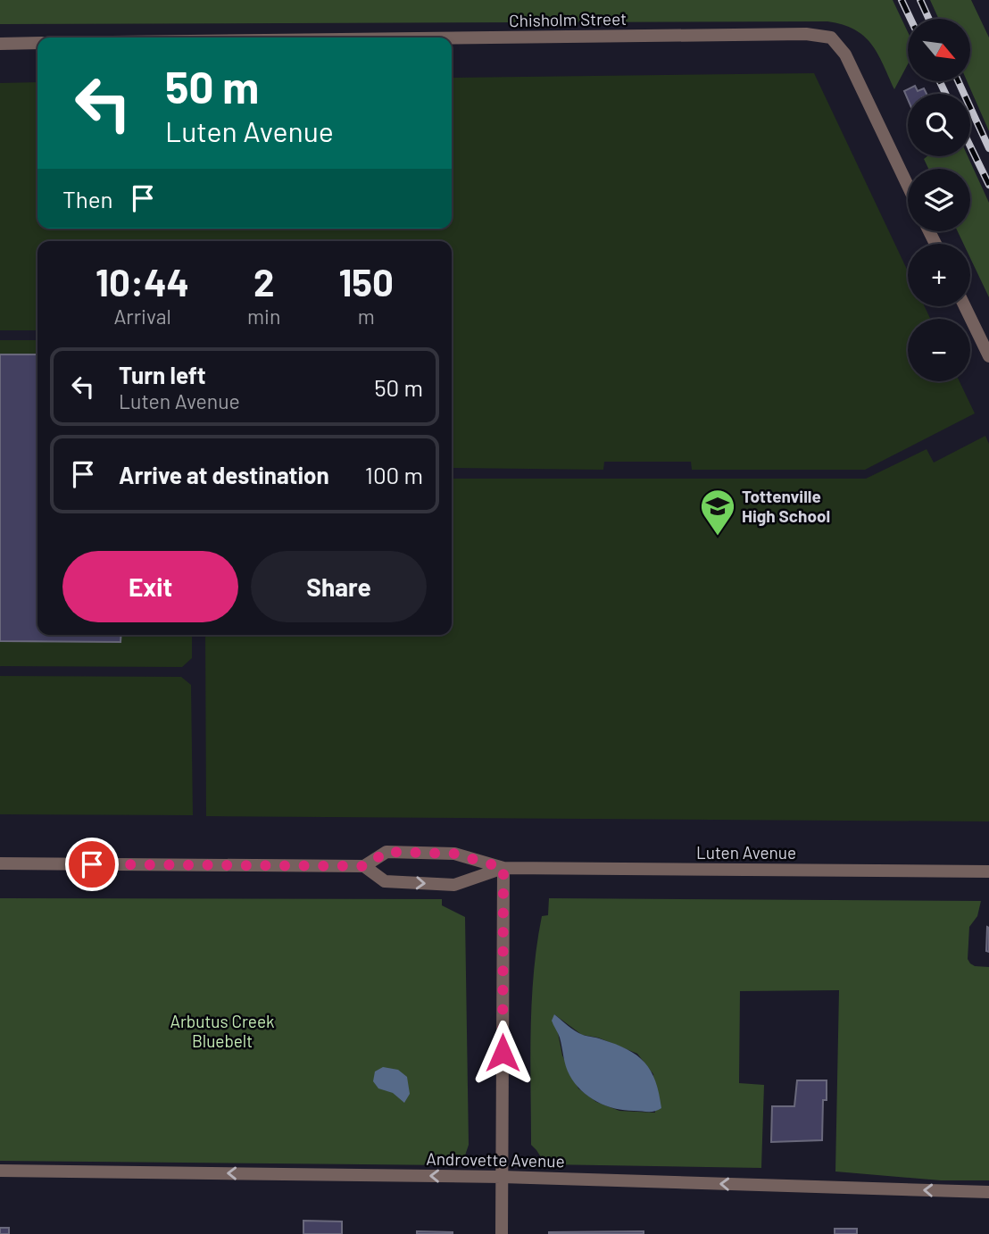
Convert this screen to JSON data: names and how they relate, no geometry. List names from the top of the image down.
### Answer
{
  "streets": {
    "street": ["Chisholm Street", "Luten Avenue", "Androvette Avenue"]
  },
  "one_way": ["Androvette Avenue"],
  "parks": ["Arbutus Creek Bluebelt"],
  "places": {
    "school or university": ["Tottenville High School"]
  },
  "north": "bottom right",
  "page": {
    "map_buttons": ["+", "−"],
    "turn": ["50 m", "Luten Avenue"],
    "then": "Then",
    "eta": [
      "10:44",
      "Arrival",
      "2",
      "min",
      "150",
      "m"
    ],
    "list": [
      {
        "name": "Turn left",
        "note": "Luten Avenue",
        "value": "50 m"
      },
      {
        "name": "Arrive at destination",
        "value": "100 m"
      }
    ],
    "buttons": ["Exit", "Share"]
  }
}
